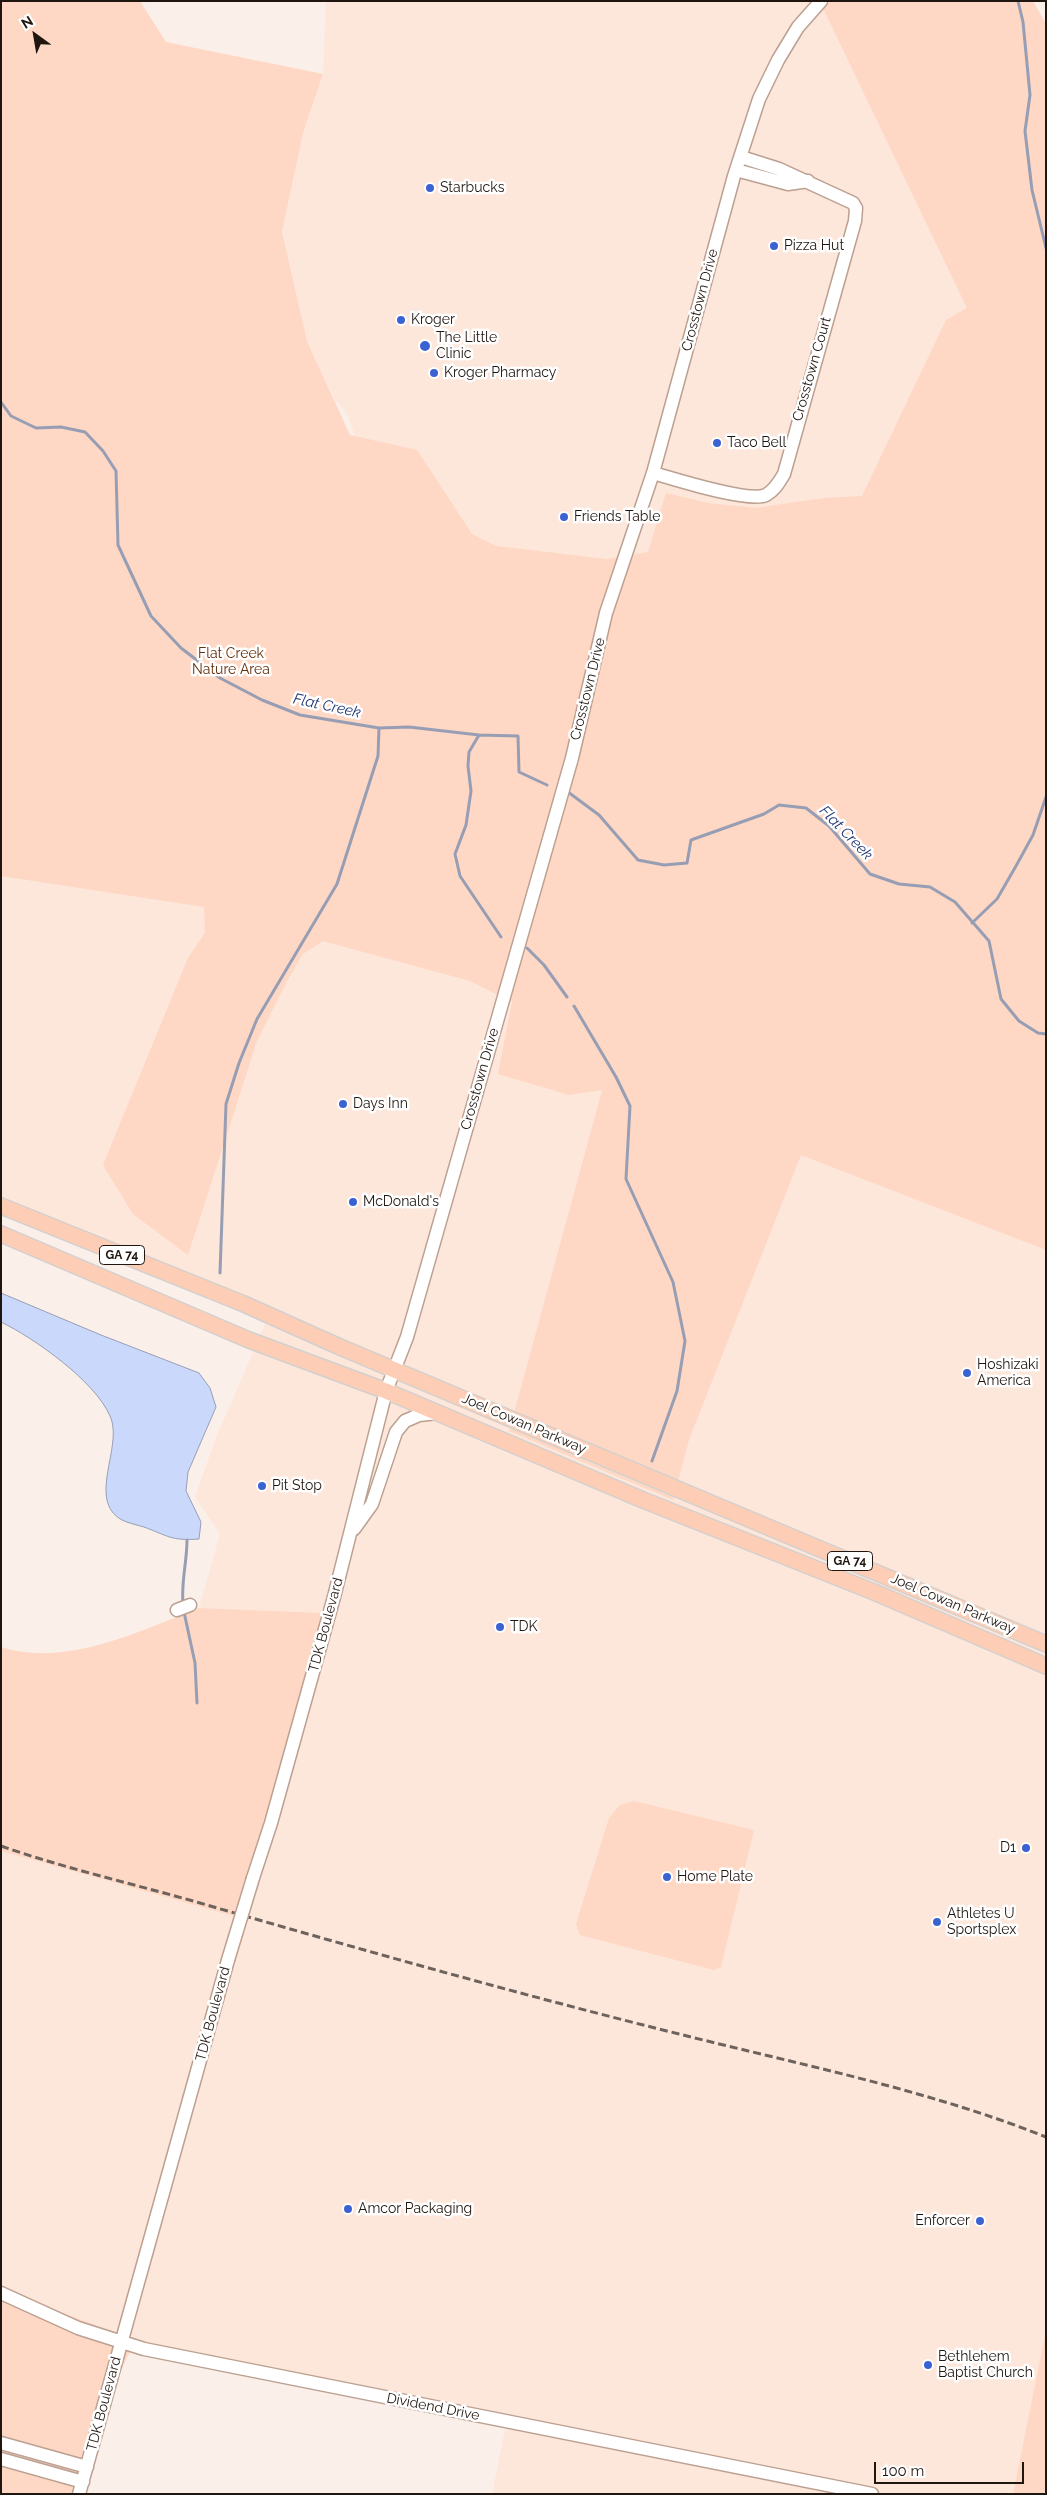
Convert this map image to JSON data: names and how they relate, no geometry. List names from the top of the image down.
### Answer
{
  "streets": {
    "main road": ["GA 74", "Joel Cowan Parkway"],
    "street": [
      "Crosstown Drive",
      "Crosstown Court",
      "TDK Boulevard",
      "Dividend Drive"
    ]
  },
  "crossings": [
    ["Crosstown Drive", "Crosstown Court"],
    ["Crosstown Drive", "Joel Cowan Parkway"],
    ["Crosstown Drive", "TDK Boulevard"],
    ["Joel Cowan Parkway", "TDK Boulevard"],
    ["TDK Boulevard", "Dividend Drive"]
  ],
  "water": ["Flat Creek"],
  "parks": ["Flat Creek Nature Area"],
  "places": [
    "Starbucks",
    "Pizza Hut",
    "Kroger",
    "The Little Clinic",
    "Kroger Pharmacy",
    "Taco Bell",
    "Friends Table",
    "Days Inn",
    "McDonald's",
    "Hoshizaki America",
    "Pit Stop",
    "TDK",
    "D1",
    "Home Plate",
    "Athletes U Sportsplex",
    "Amcor Packaging",
    "Enforcer",
    "Bethlehem Baptist Church"
  ],
  "scale_bar": "100 m",
  "north": "top left"
}
